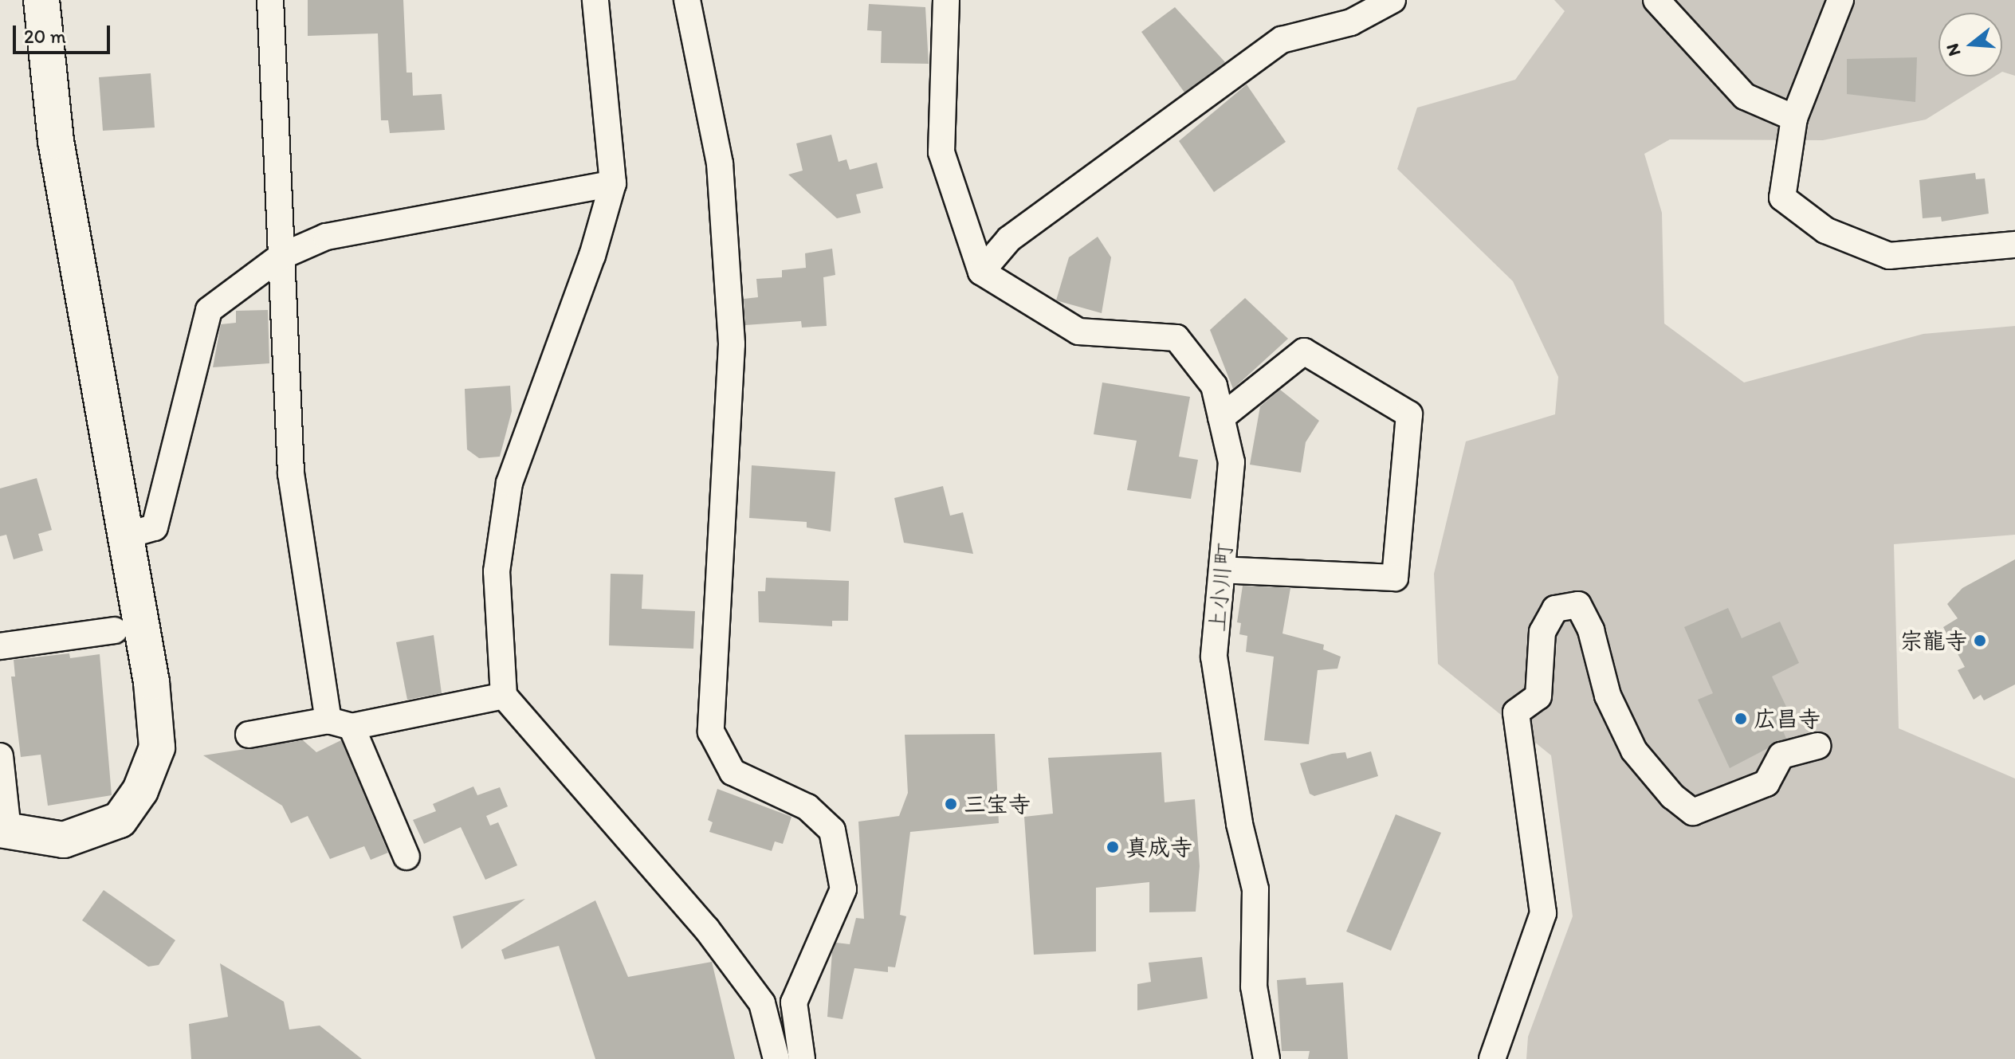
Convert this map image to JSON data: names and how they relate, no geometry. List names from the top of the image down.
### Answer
{
  "streets": {
    "street": ["上小川町"]
  },
  "places": [
    "宗龍寺",
    "広昌寺",
    "三宝寺",
    "真成寺"
  ],
  "scale_bar": "20 m",
  "north": "left"
}
